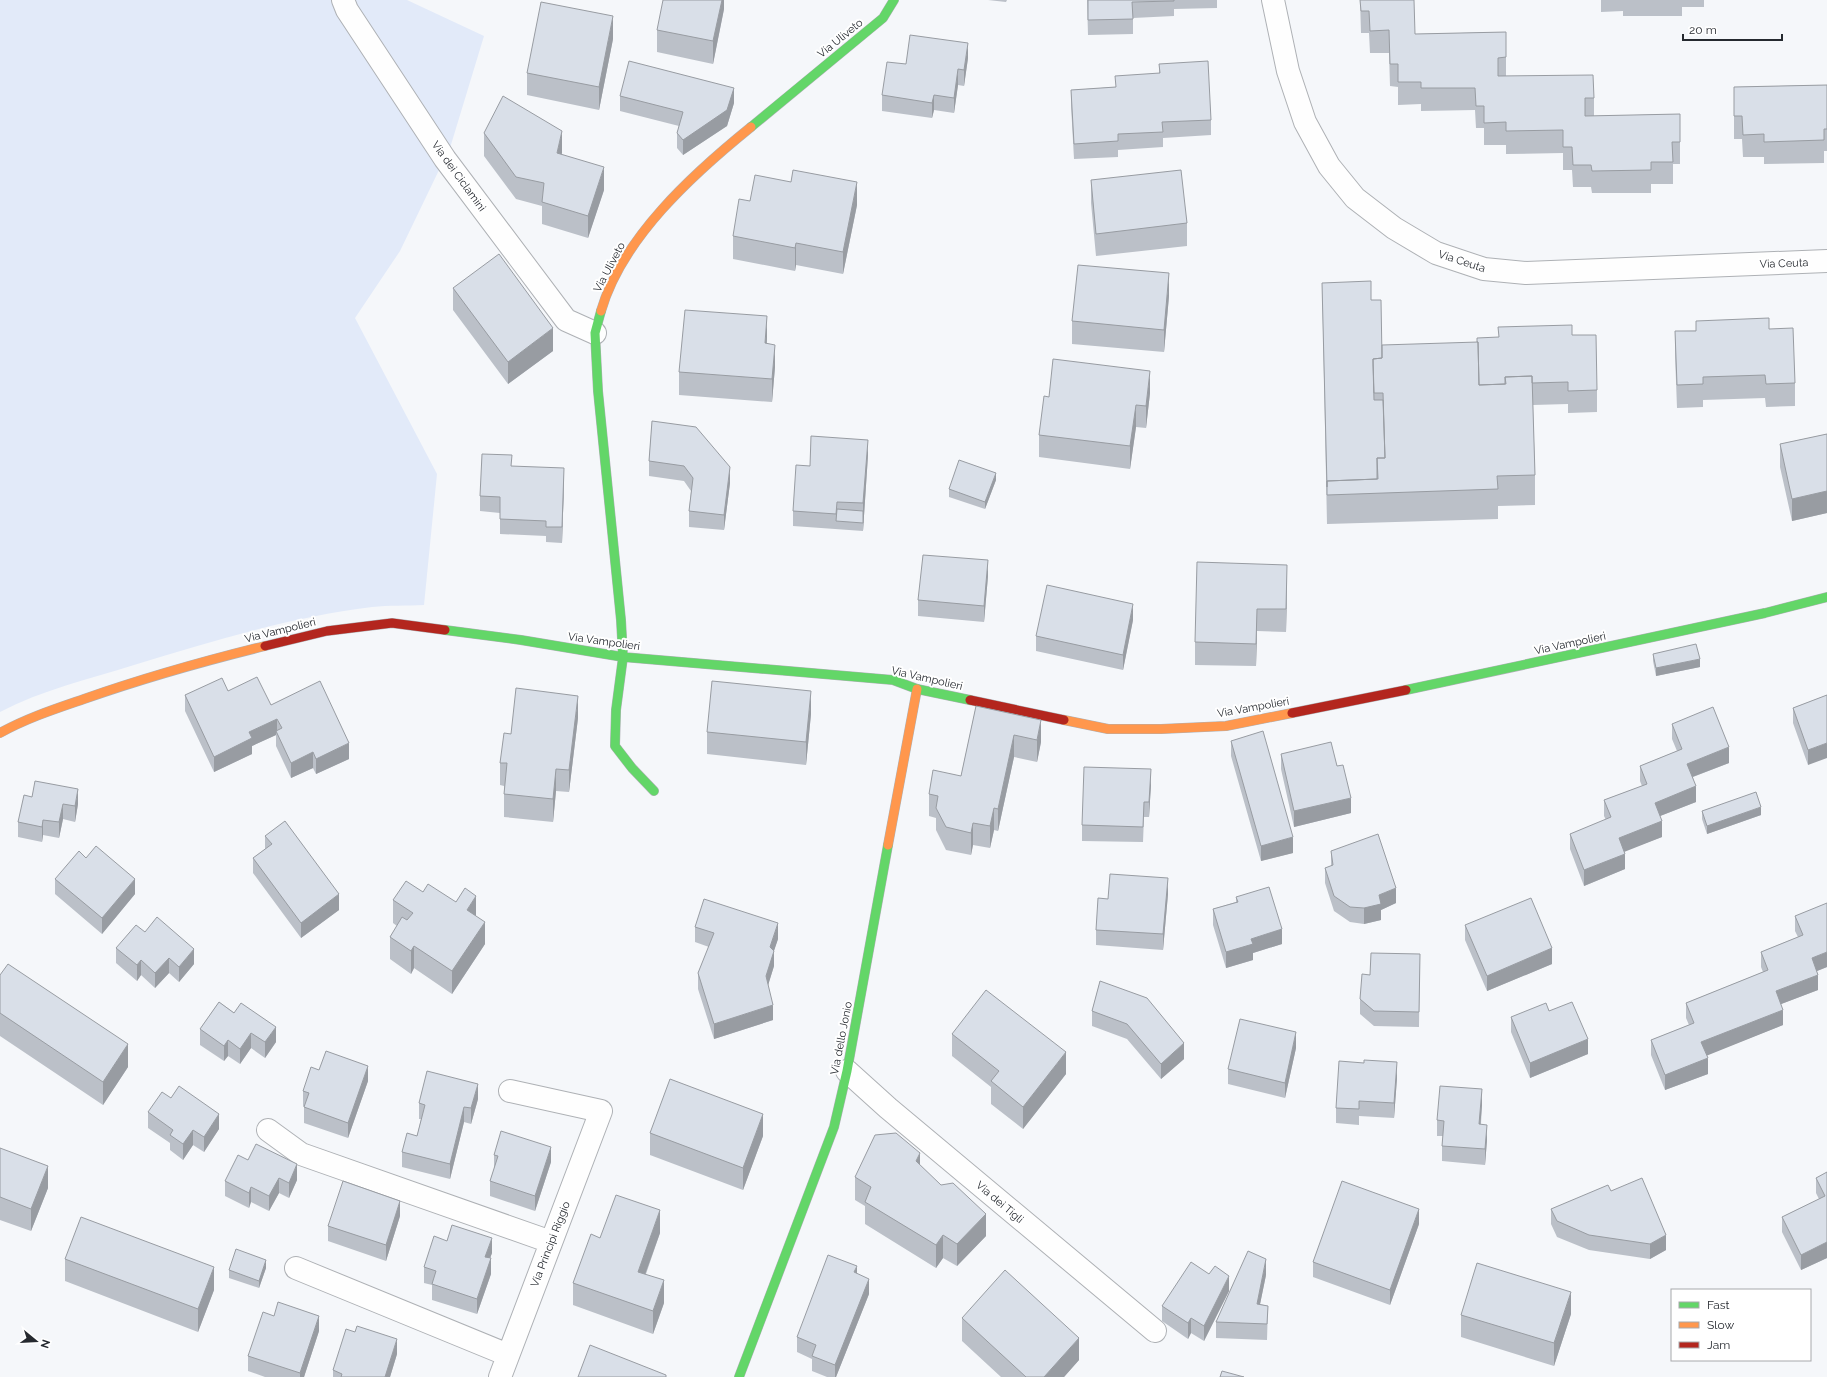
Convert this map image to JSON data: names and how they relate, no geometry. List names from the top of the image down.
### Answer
{
  "streets": {
    "street": [
      "Via Uliveto",
      "Via dei Ciclamini",
      "Via Ceuta",
      "Via Vampolieri",
      "Via dello Jonio",
      "Via dei Tigli",
      "Via Principi Riggio"
    ]
  },
  "crossings": [
    ["Via Uliveto", "Via dei Ciclamini"],
    ["Via Uliveto", "Via Vampolieri"],
    ["Via Vampolieri", "Via dello Jonio"],
    ["Via dello Jonio", "Via dei Tigli"]
  ],
  "legend": ["Fast", "Slow", "Jam"],
  "scale_bar": "20 m",
  "north": "right"
}
